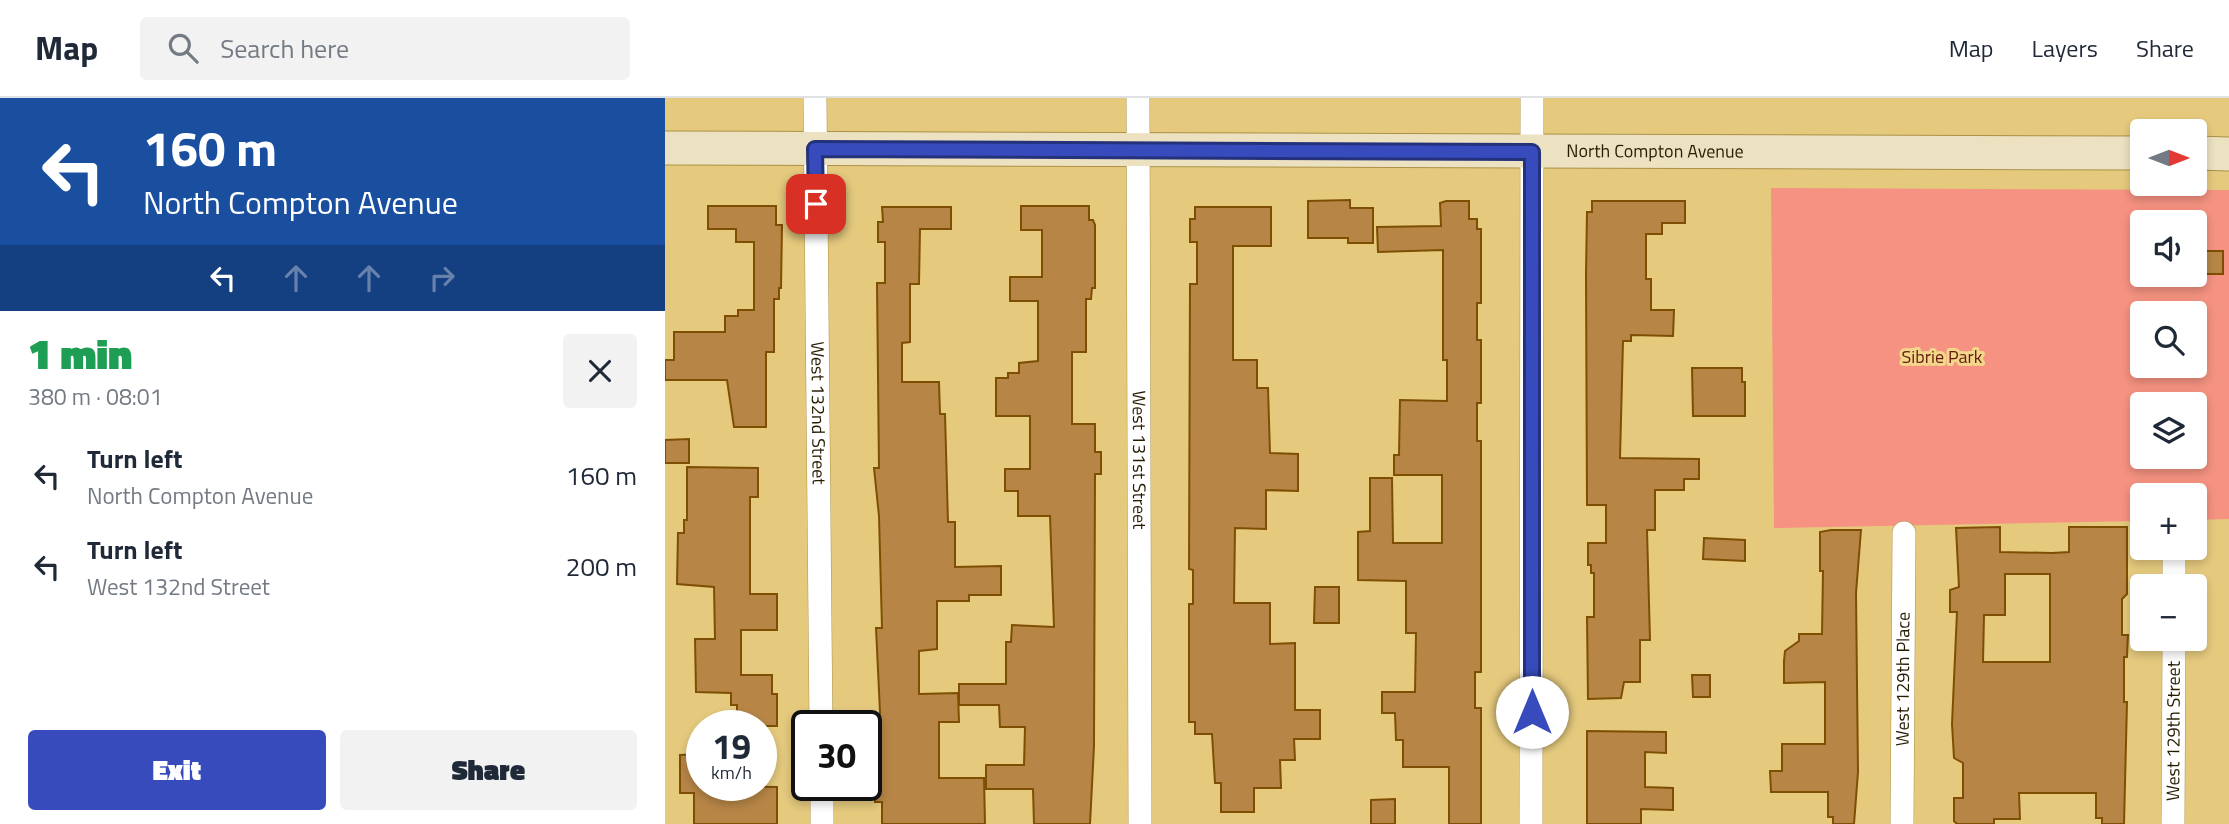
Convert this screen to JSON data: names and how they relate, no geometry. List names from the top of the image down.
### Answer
{
  "streets": {
    "street": [
      "North Compton Avenue",
      "West 132nd Street",
      "West 131st Street",
      "West 129th Place",
      "West 129th Street"
    ]
  },
  "crossings": [
    ["North Compton Avenue", "West 132nd Street"],
    ["North Compton Avenue", "West 131st Street"]
  ],
  "parks": ["Sibrie Park"],
  "north": "right",
  "page": {
    "header": "Map",
    "search": "Search here",
    "nav": ["Map", "Layers", "Share"],
    "turn": ["160 m", "North Compton Avenue"],
    "map_buttons": ["+", "−"],
    "heading": ["1 min", "380 m · 08:01"],
    "list": [
      {
        "name": "Turn left",
        "note": "North Compton Avenue",
        "value": "160 m"
      },
      {
        "name": "Turn left",
        "note": "West 132nd Street",
        "value": "200 m"
      }
    ],
    "speed": "19 km/h",
    "limit": "30",
    "buttons": ["Exit", "Share"]
  }
}
